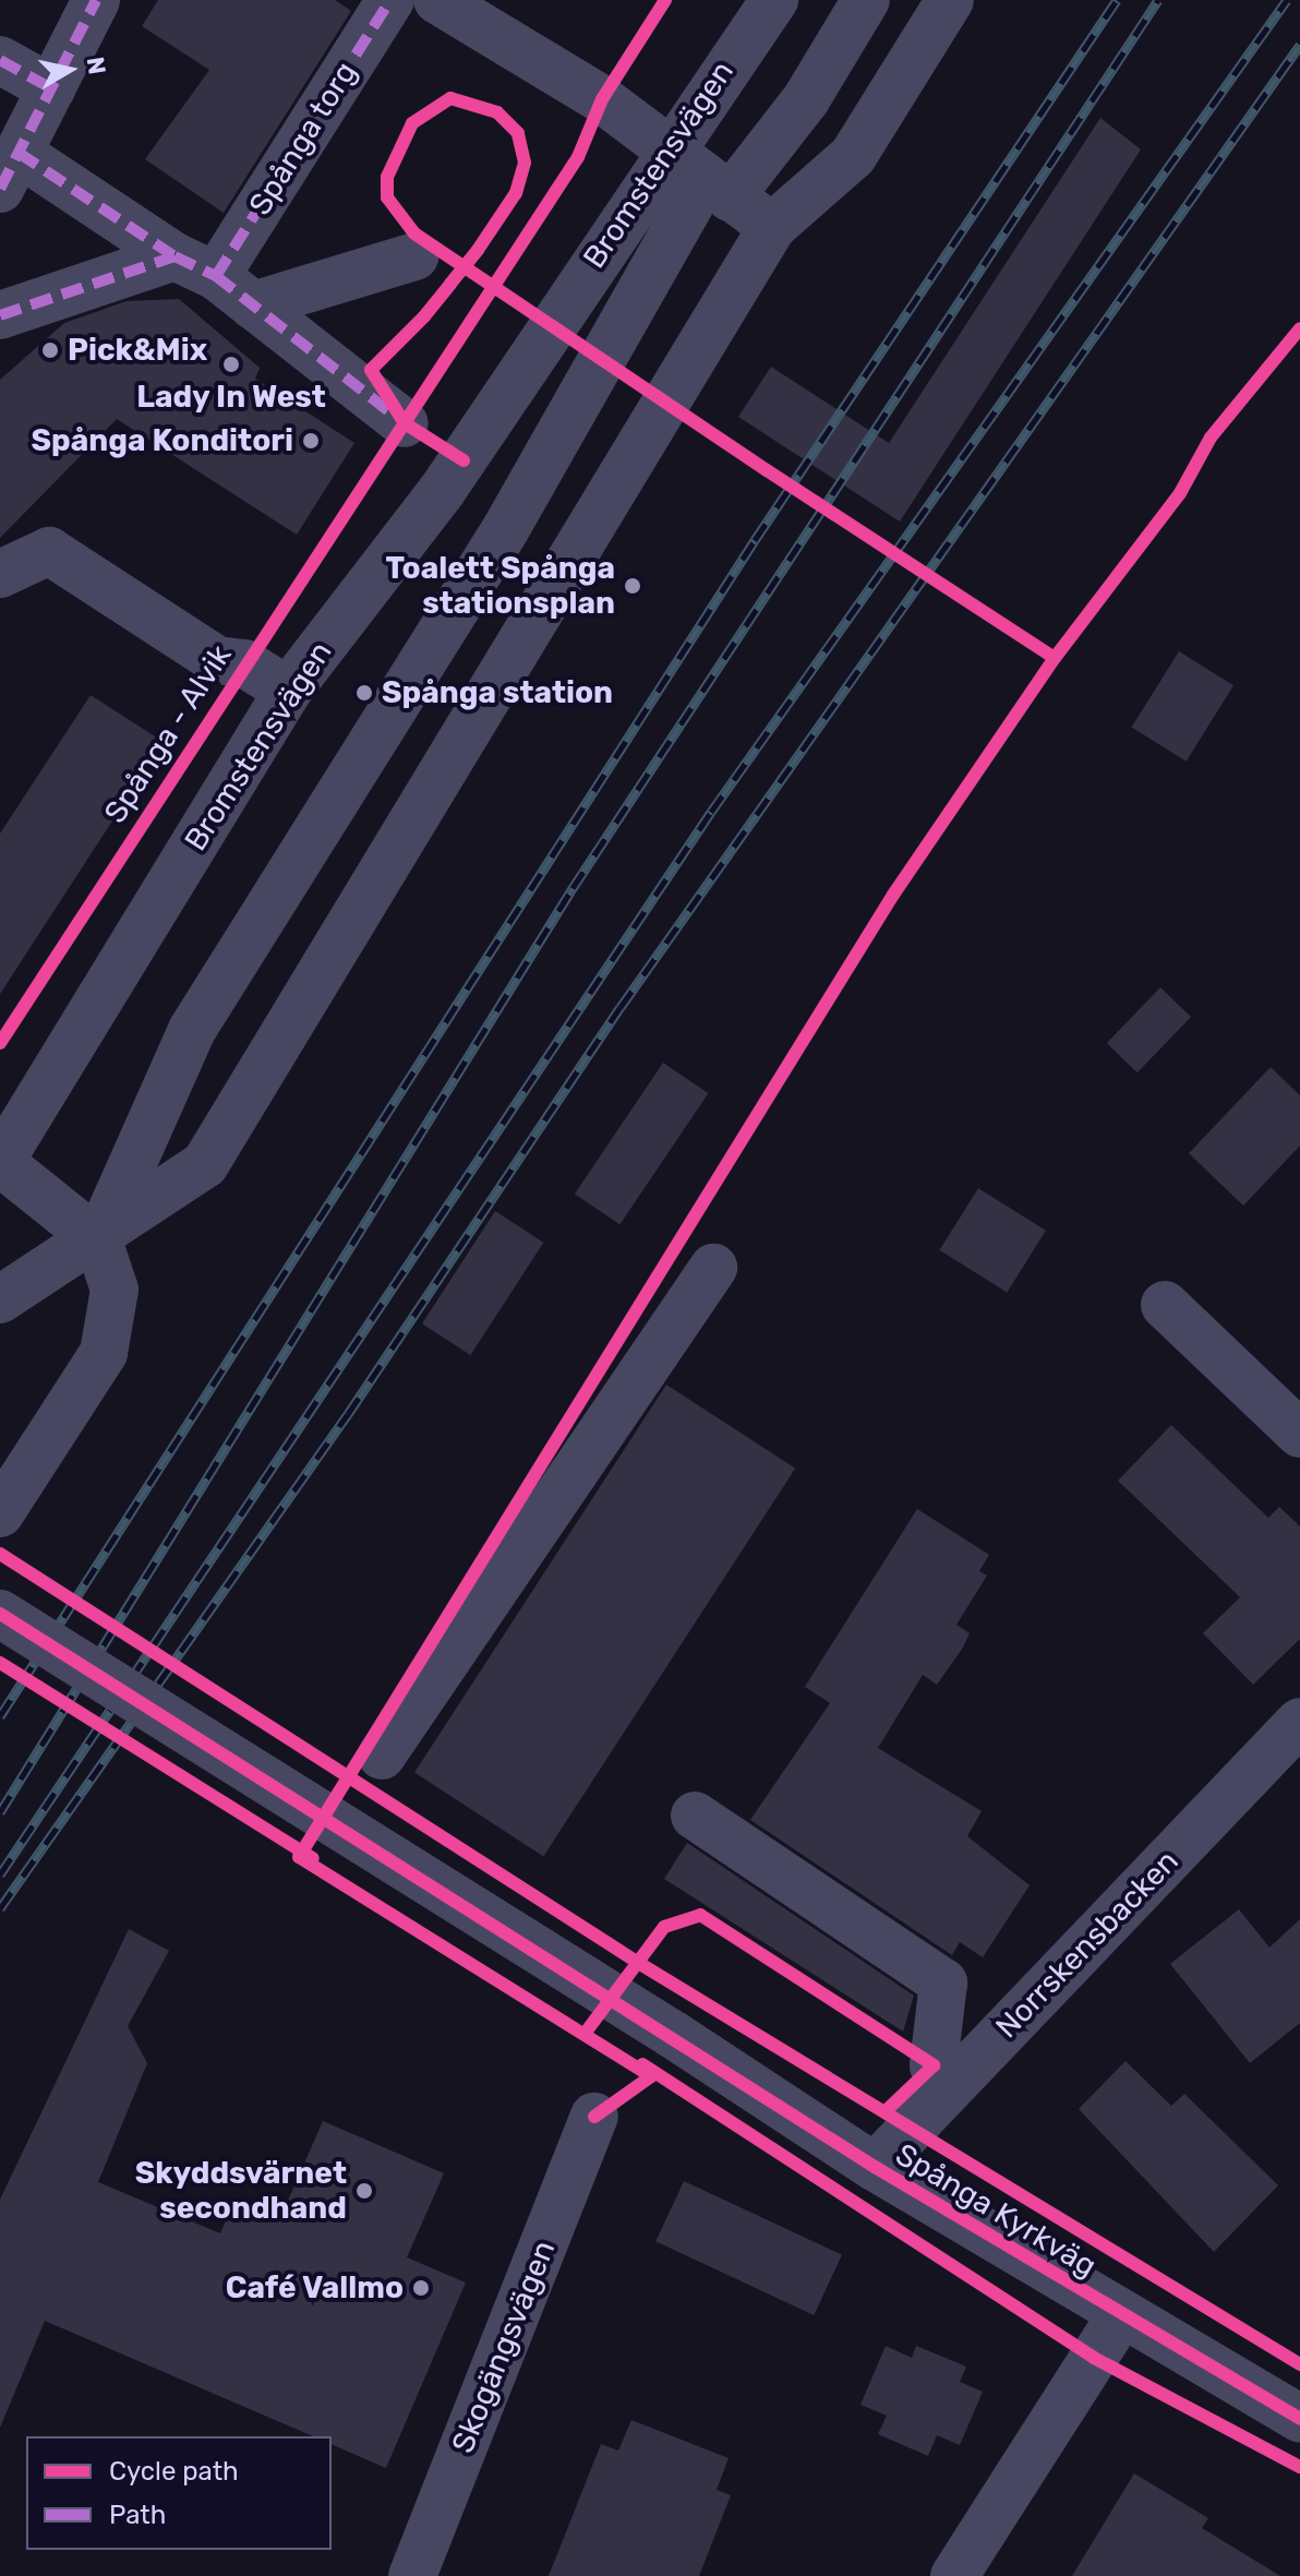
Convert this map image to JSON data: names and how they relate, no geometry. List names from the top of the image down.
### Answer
{
  "streets": {
    "street": [
      "Spånga torg",
      "Bromstensvägen",
      "Norrskensbacken",
      "Spånga Kyrkväg",
      "Skogängsvägen"
    ],
    "cycle path": ["Spånga - Alvik"]
  },
  "crossings": [
    ["Norrskensbacken", "Spånga Kyrkväg"]
  ],
  "places": [
    "Pick&Mix",
    "Lady In West",
    "Spånga Konditori",
    "Toalett Spånga stationsplan",
    "Spånga station",
    "Skyddsvärnet secondhand",
    "Café Vallmo"
  ],
  "legend": ["Cycle path", "Path"],
  "north": "right"
}
